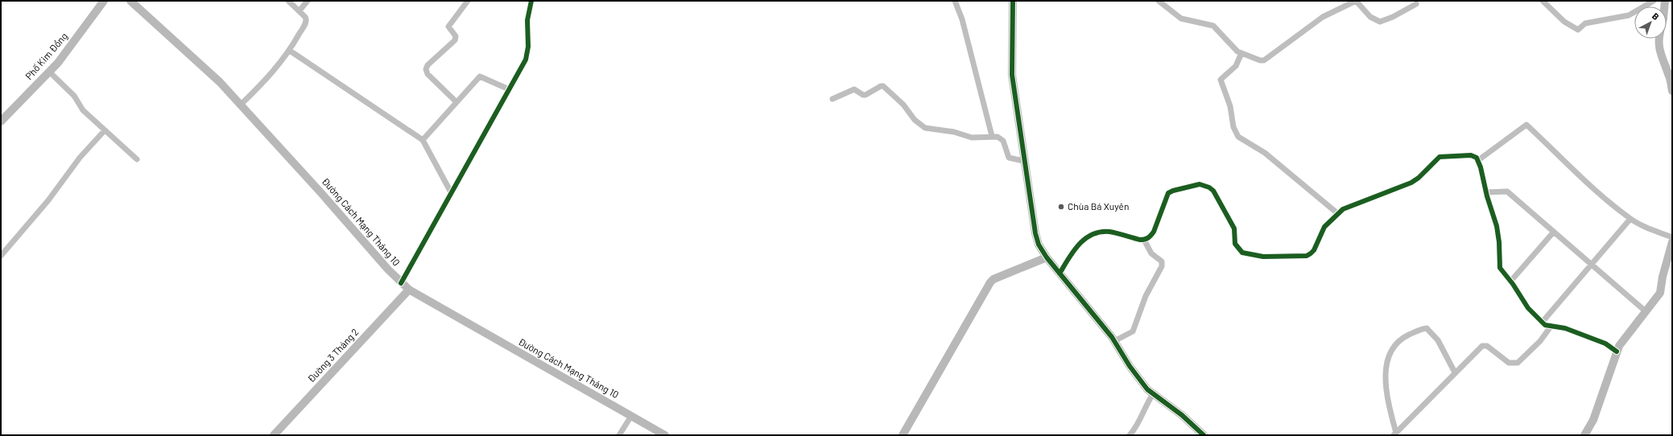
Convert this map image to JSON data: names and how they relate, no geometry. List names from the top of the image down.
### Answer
{
  "streets": {
    "street": ["Phố Kim Đồng", "Đường Cách Mạng Tháng 10", "Đường 3 Tháng 2"]
  },
  "crossings": [
    ["Đường Cách Mạng Tháng 10", "Đường 3 Tháng 2"]
  ],
  "places": ["Chùa Bá Xuyên"],
  "north": "top right"
}
